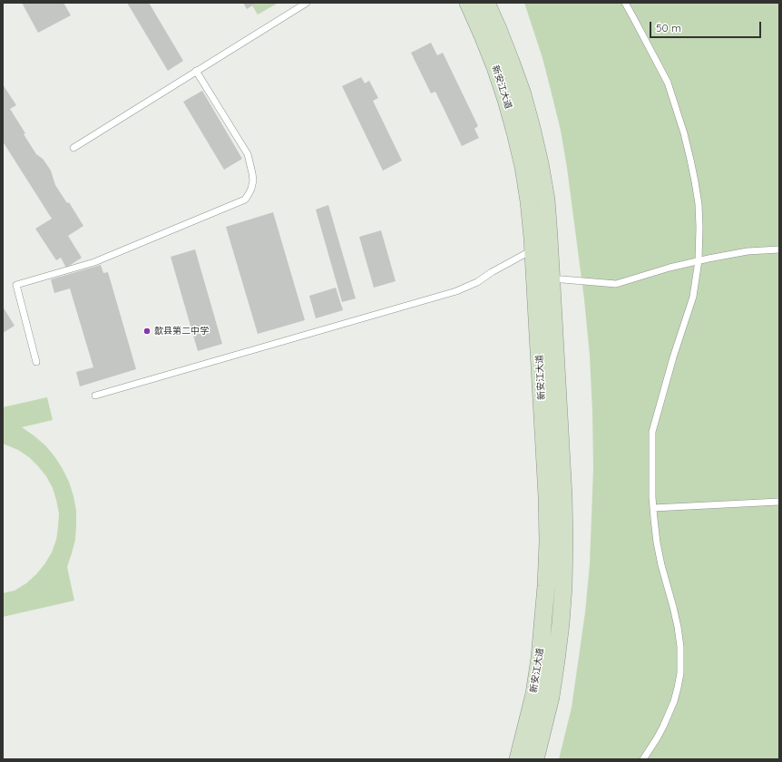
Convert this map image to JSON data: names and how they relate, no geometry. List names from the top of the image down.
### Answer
{
  "streets": {
    "main road": ["新安江大道"]
  },
  "places": ["歙县第二中学"],
  "scale_bar": "50 m"
}
